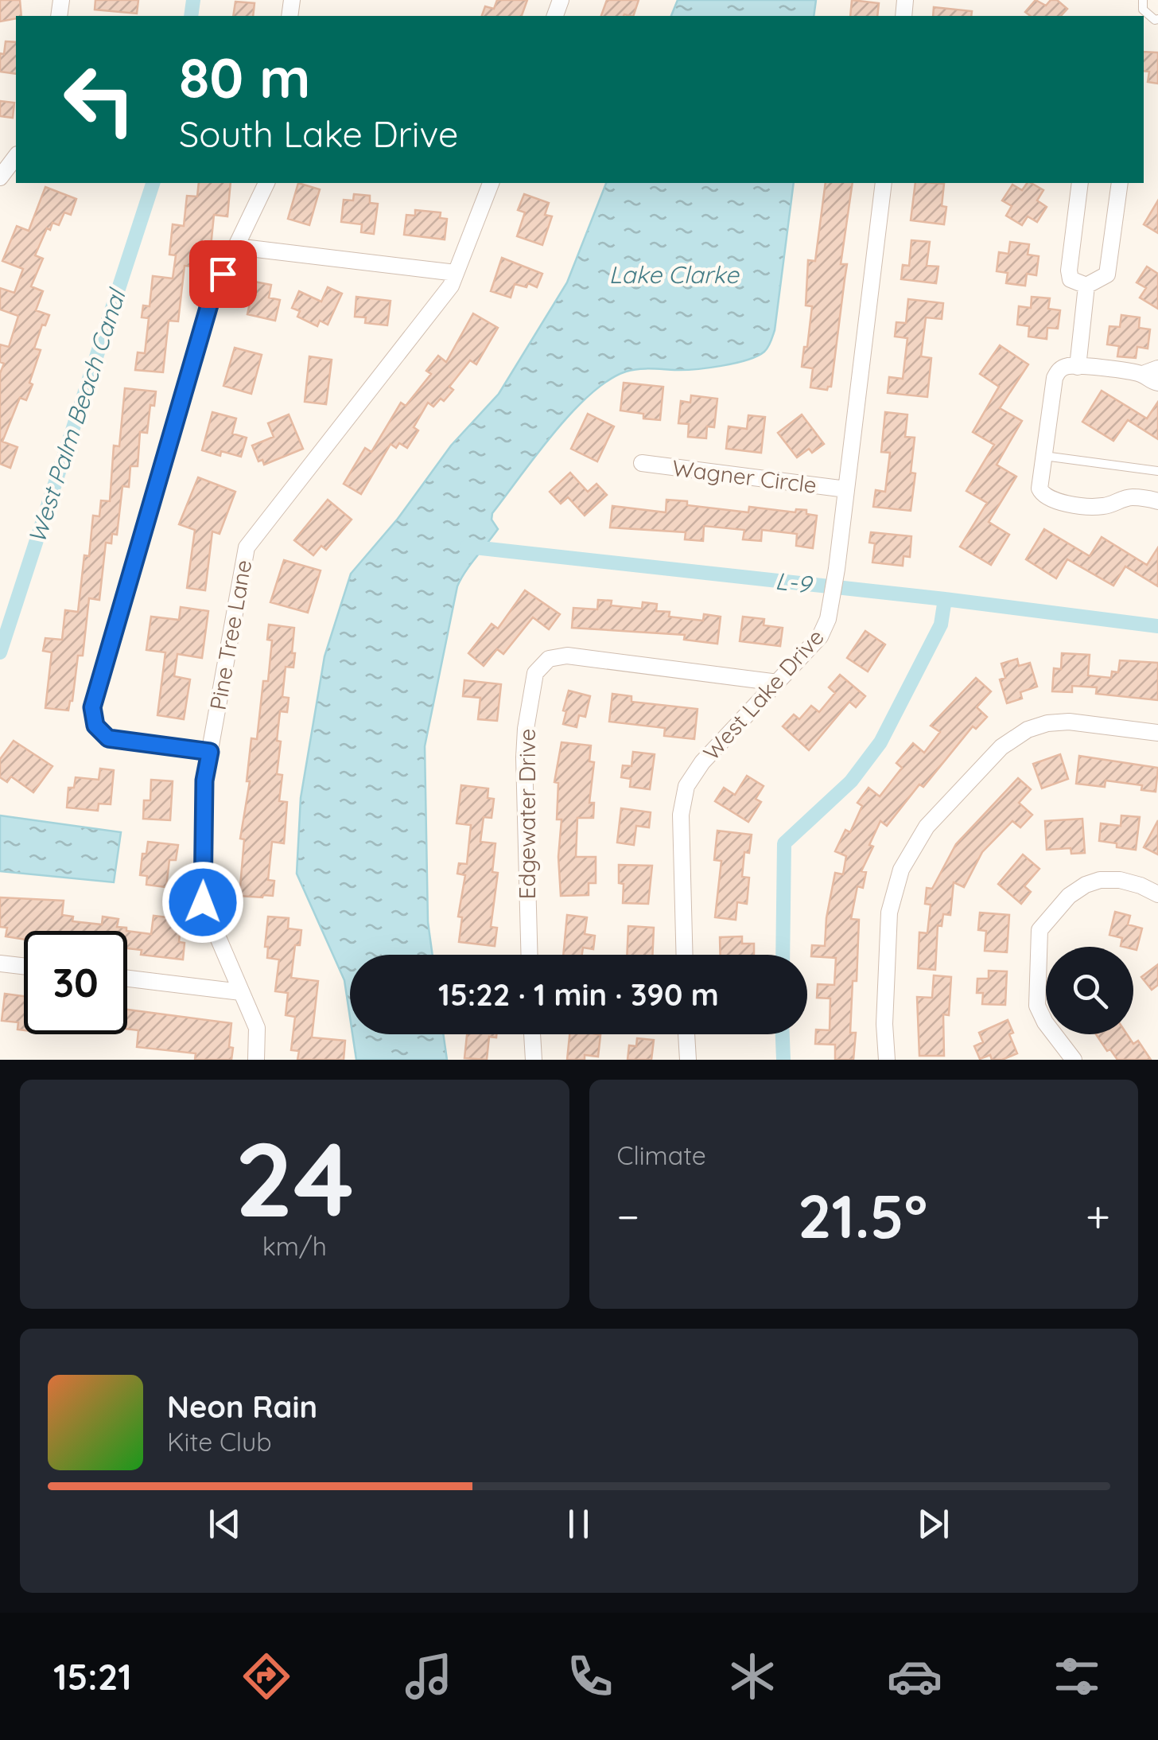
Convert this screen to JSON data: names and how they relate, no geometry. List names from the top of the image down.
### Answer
{
  "streets": {
    "street": [
      "Wagner Circle",
      "Pine Tree Lane",
      "West Lake Drive",
      "Edgewater Drive"
    ]
  },
  "crossings": [
    ["Wagner Circle", "West Lake Drive"],
    ["West Lake Drive", "Edgewater Drive"]
  ],
  "water": ["Lake Clarke", "West Palm Beach Canal", "L-9"],
  "page": {
    "turn": ["80 m", "South Lake Drive"],
    "limit": "30",
    "trip": "15:22 · 1 min · 390 m",
    "tile": [
      ["24", "km/h"],
      "Climate"
    ],
    "heat": ["−", "21.5°", "+"],
    "song": ["Neon Rain", "Kite Club"],
    "tabs": "15:21"
  }
}
